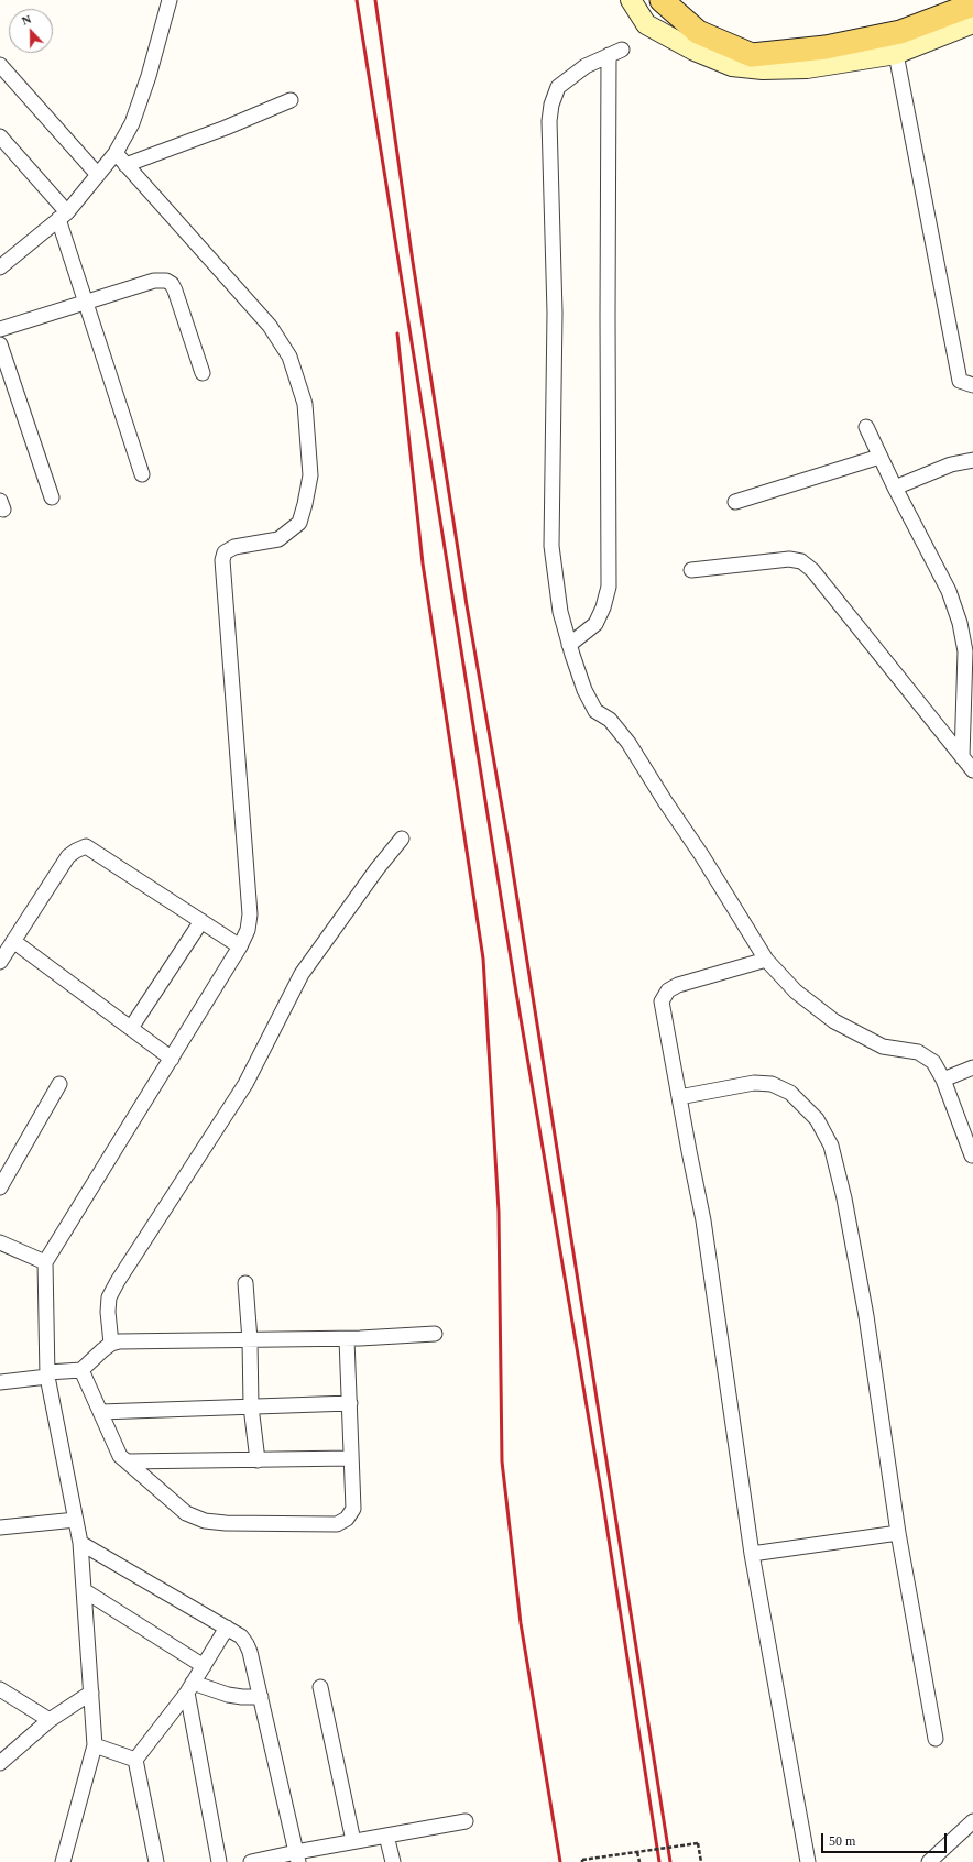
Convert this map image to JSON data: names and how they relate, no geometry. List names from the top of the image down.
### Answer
{
  "scale_bar": "50 m",
  "north": "top"
}
